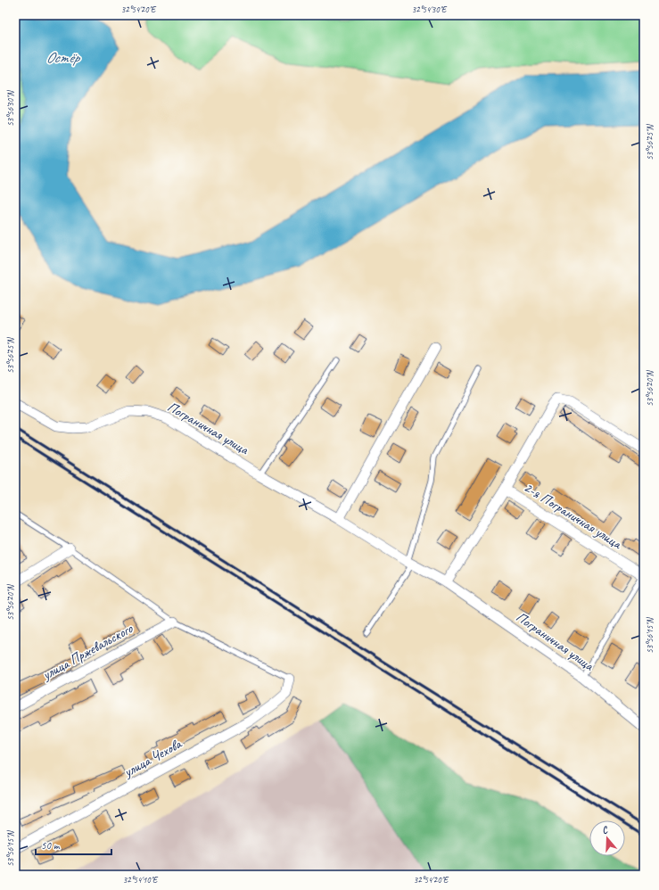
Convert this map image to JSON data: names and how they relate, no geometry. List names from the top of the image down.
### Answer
{
  "streets": {
    "street": [
      "Пограничная улица",
      "2-я Пограничная улица",
      "улица Пржевальского",
      "улица Чехова"
    ]
  },
  "water": ["Остёр"],
  "scale_bar": "50 m",
  "north": "top",
  "coordinates": [
    "32°54'20\"E",
    "32°54'30\"E",
    "53°56'30\"N",
    "53°56'25\"N",
    "53°56'20\"N",
    "53°56'15\"N",
    "32°54'10\"E"
  ]
}
